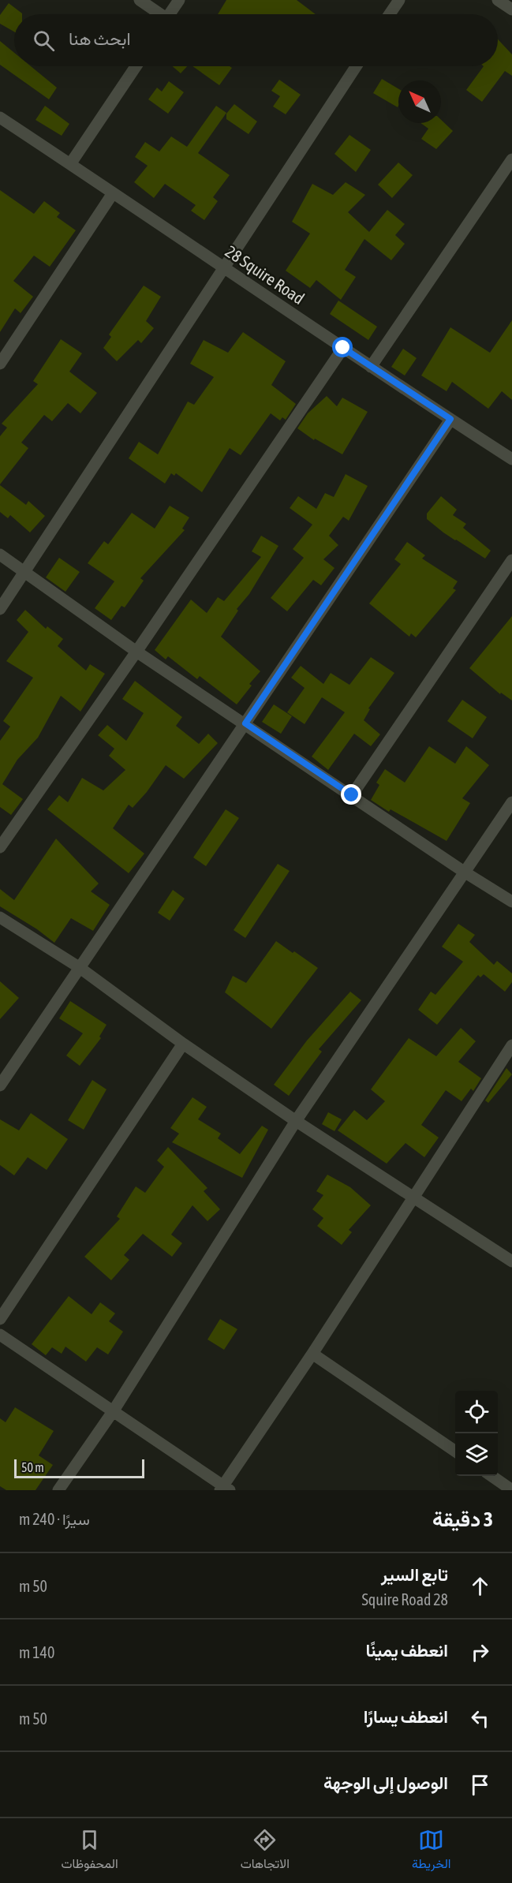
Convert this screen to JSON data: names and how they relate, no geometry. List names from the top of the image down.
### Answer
{
  "streets": {
    "street": ["28 Squire Road"]
  },
  "scale_bar": "50 m",
  "north": "top left",
  "page": {
    "search": "ابحث هنا",
    "scale": "50 m",
    "heading": ["3 دقيقة", "سيرًا · 240 m"],
    "list": [
      ["تابع السير", "28 Squire Road", "50 m"],
      ["انعطف يمينًا", "140 m"],
      ["انعطف يسارًا", "50 m"],
      "الوصول إلى الوجهة"
    ],
    "nav": ["الخريطة", "الاتجاهات", "المحفوظات"]
  }
}
